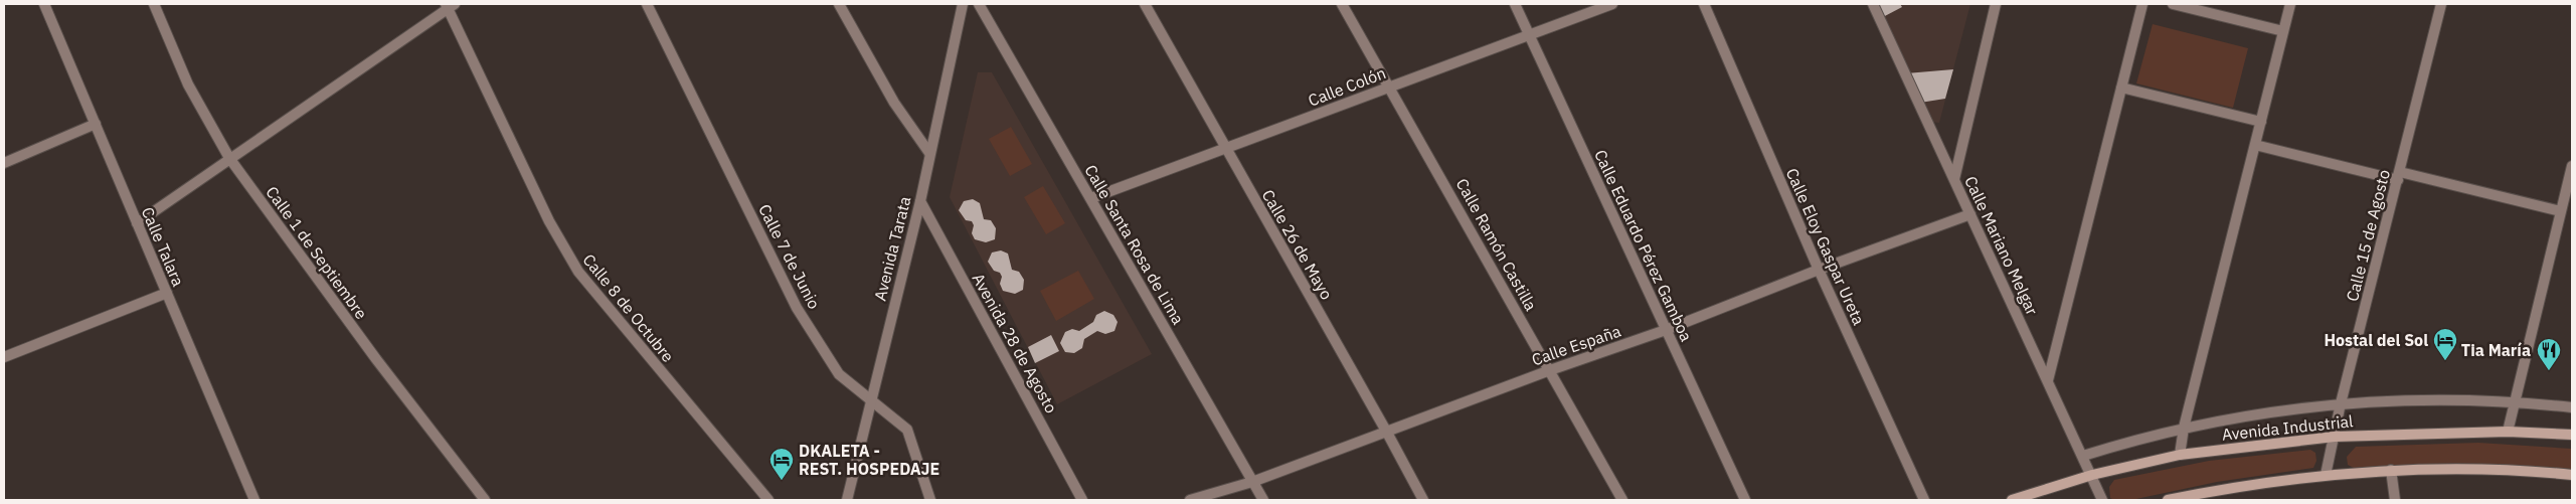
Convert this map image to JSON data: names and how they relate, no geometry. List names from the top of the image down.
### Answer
{
  "streets": {
    "main road": ["Avenida Industrial"],
    "street": [
      "Calle Colón",
      "Calle 15 de Agosto",
      "Calle Santa Rosa de Lima",
      "Calle 26 de Mayo",
      "Calle Ramón Castilla",
      "Calle Eduardo Pérez Gamboa",
      "Calle Mariano Melgar",
      "Calle Talara",
      "Calle Eloy Gaspar Ureta",
      "Avenida Tarata",
      "Calle 1 de Septiembre",
      "Calle 7 de Junio",
      "Calle 8 de Octubre",
      "Avenida 28 de Agosto",
      "Calle España"
    ]
  },
  "crossings": [
    ["Calle Colón", "Calle Santa Rosa de Lima"],
    ["Calle Colón", "Calle 26 de Mayo"],
    ["Calle Colón", "Calle Ramón Castilla"],
    ["Calle Colón", "Calle Eduardo Pérez Gamboa"],
    ["Calle 15 de Agosto", "Avenida Industrial"],
    ["Calle Santa Rosa de Lima", "Calle España"],
    ["Calle 26 de Mayo", "Calle España"],
    ["Calle Ramón Castilla", "Calle España"],
    ["Calle Eduardo Pérez Gamboa", "Calle España"],
    ["Calle Mariano Melgar", "Calle España"],
    ["Calle Mariano Melgar", "Avenida Industrial"],
    ["Calle Eloy Gaspar Ureta", "Calle España"],
    ["Avenida Tarata", "Calle 7 de Junio"],
    ["Avenida Tarata", "Avenida 28 de Agosto"]
  ],
  "places": {
    "hotel": ["Hostal del Sol", "DKALETA - REST. HOSPEDAJE"],
    "restaurant": ["Tia María"]
  }
}
